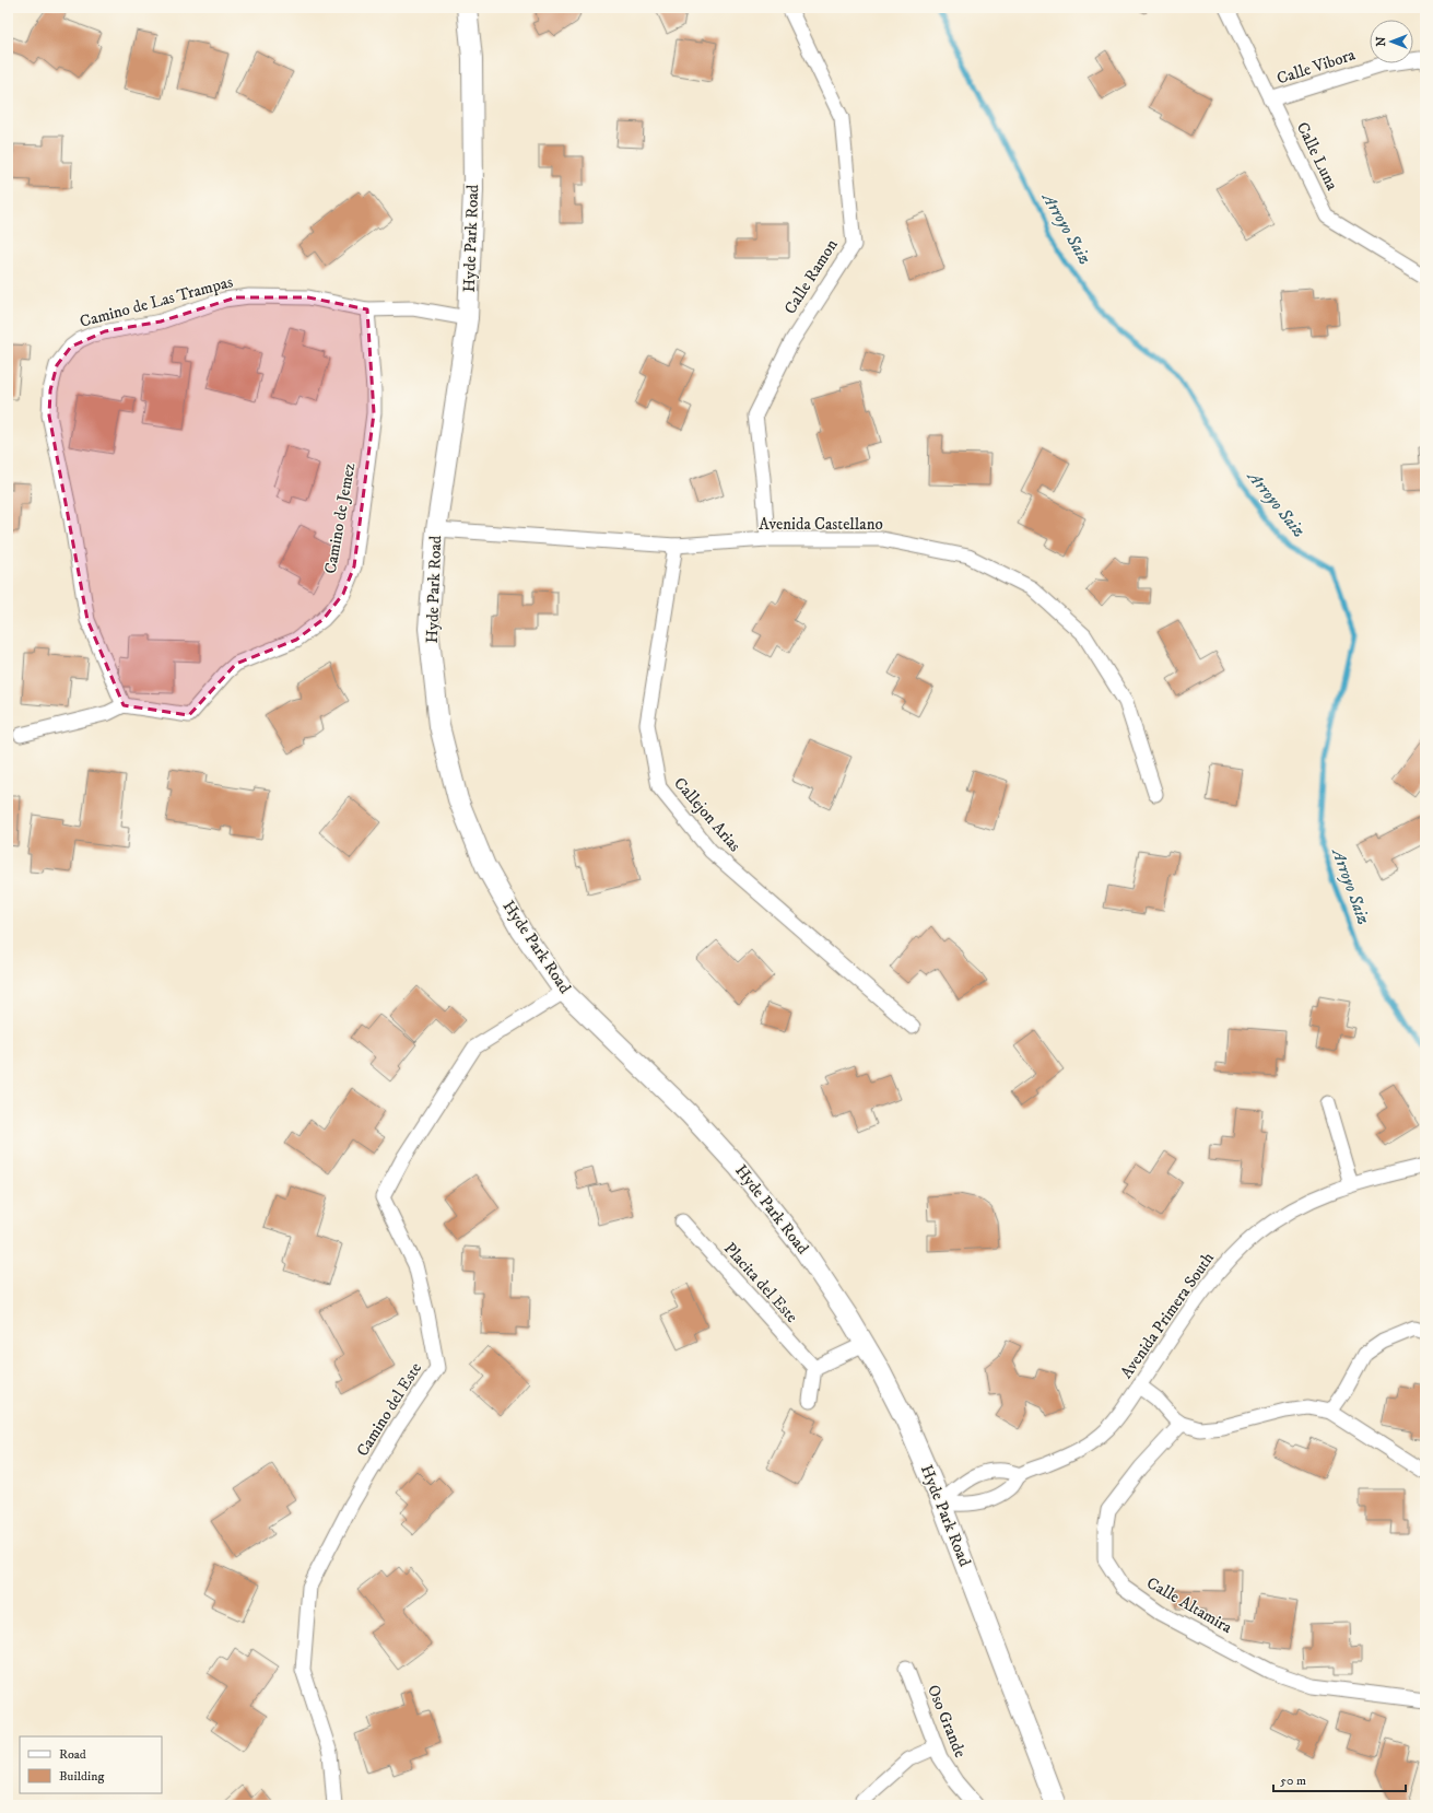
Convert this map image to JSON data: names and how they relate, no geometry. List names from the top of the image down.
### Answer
{
  "streets": {
    "main road": ["Hyde Park Road"],
    "street": [
      "Calle Vibora",
      "Calle Luna",
      "Calle Ramon",
      "Camino de Las Trampas",
      "Camino de Jemez",
      "Avenida Castellano",
      "Callejon Arias",
      "Placita del Este",
      "Avenida Primera South",
      "Camino del Este",
      "Calle Altamira",
      "Oso Grande"
    ]
  },
  "crossings": [
    ["Calle Vibora", "Calle Luna"],
    ["Hyde Park Road", "Camino de Las Trampas"],
    ["Hyde Park Road", "Avenida Castellano"],
    ["Hyde Park Road", "Avenida Primera South"],
    ["Hyde Park Road", "Camino del Este"],
    ["Calle Ramon", "Avenida Castellano"],
    ["Camino de Las Trampas", "Camino de Jemez"],
    ["Avenida Castellano", "Callejon Arias"]
  ],
  "water": ["Arroyo Saiz"],
  "legend": ["Road", "Building"],
  "scale_bar": "50 m",
  "north": "left"
}
